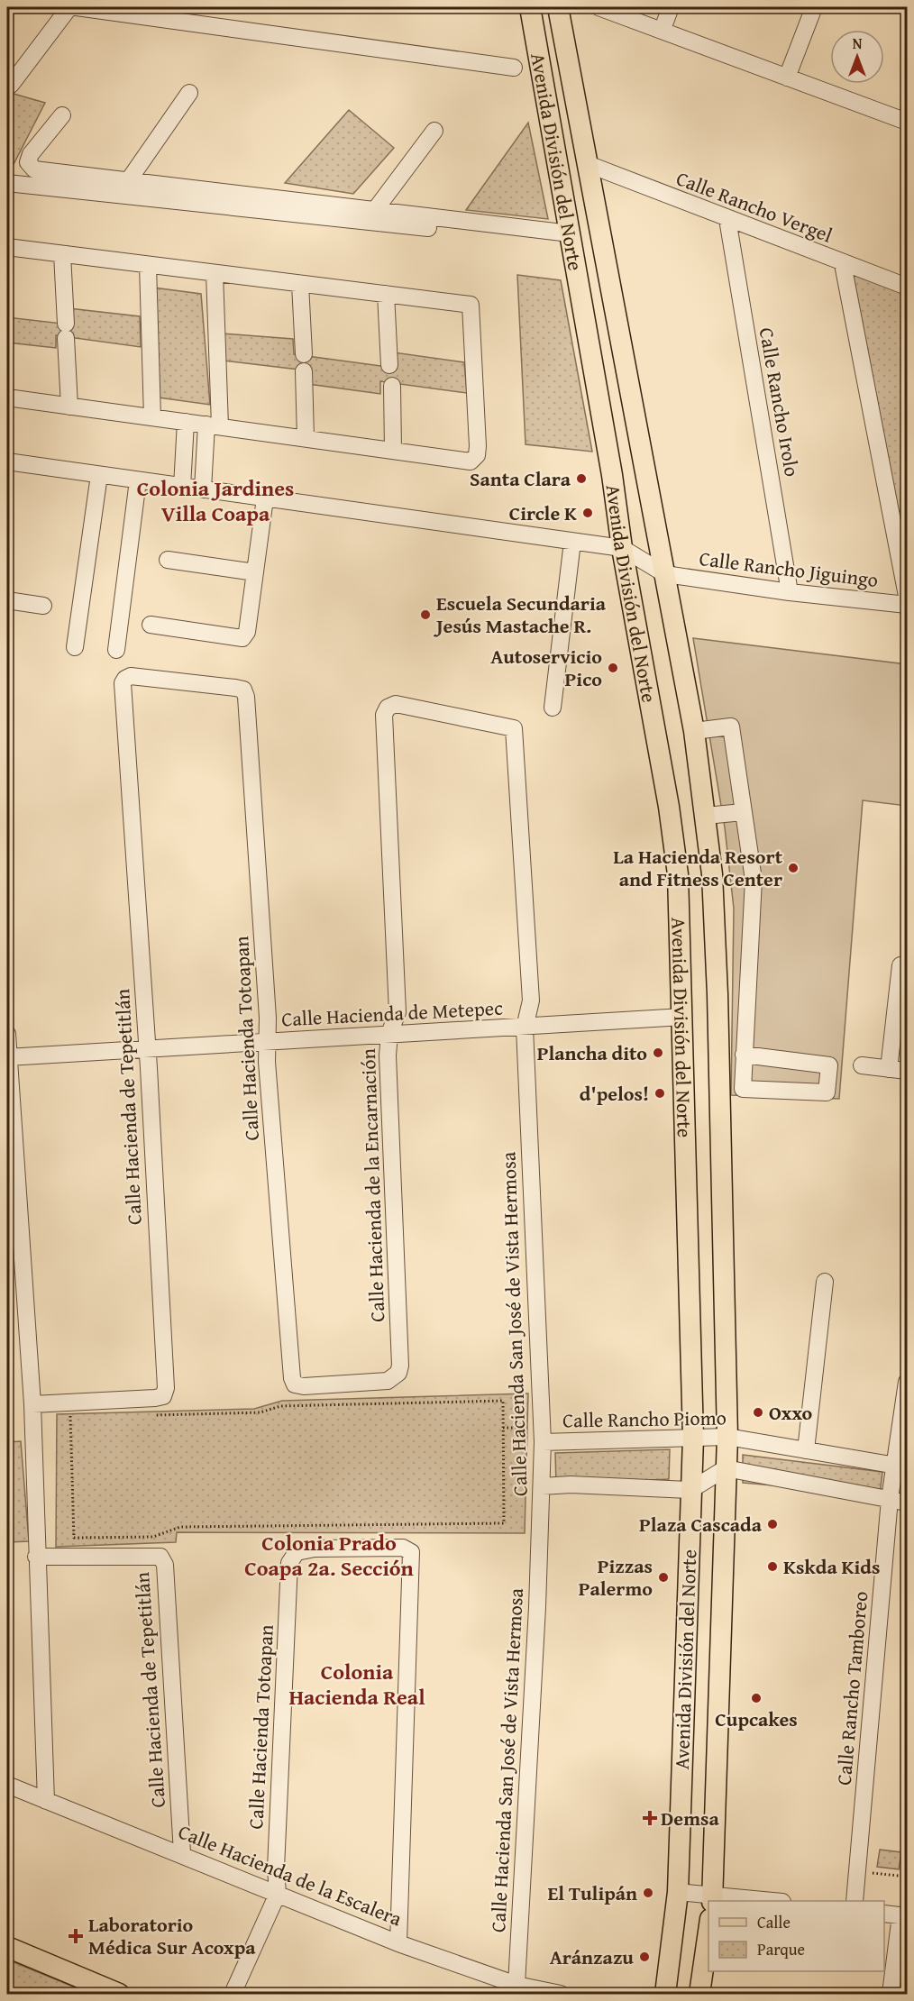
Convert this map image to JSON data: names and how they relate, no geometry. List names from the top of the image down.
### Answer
{
  "streets": {
    "main road": ["Avenida División del Norte"],
    "street": [
      "Calle Rancho Vergel",
      "Calle Rancho Irolo",
      "Calle Rancho Jiguingo",
      "Calle Hacienda de Metepec",
      "Calle Hacienda Totoapan",
      "Calle Hacienda de Tepetitlán",
      "Calle Hacienda de la Encarnación",
      "Calle Hacienda San José de Vista Hermosa",
      "Calle Rancho Piomo",
      "Calle Rancho Tamboreo",
      "Calle Hacienda de la Escalera"
    ]
  },
  "crossings": [
    ["Avenida División del Norte", "Calle Rancho Vergel"],
    ["Avenida División del Norte", "Calle Rancho Jiguingo"],
    ["Avenida División del Norte", "Calle Hacienda de Metepec"],
    ["Avenida División del Norte", "Calle Rancho Piomo"],
    ["Calle Rancho Vergel", "Calle Rancho Irolo"],
    ["Calle Rancho Irolo", "Calle Rancho Jiguingo"],
    ["Calle Hacienda de Metepec", "Calle Hacienda Totoapan"],
    ["Calle Hacienda de Metepec", "Calle Hacienda de Tepetitlán"],
    ["Calle Hacienda de Metepec", "Calle Hacienda de la Encarnación"],
    ["Calle Hacienda de Metepec", "Calle Hacienda San José de Vista Hermosa"],
    ["Calle Hacienda Totoapan", "Calle Hacienda de Tepetitlán"],
    ["Calle Hacienda Totoapan", "Calle Hacienda de la Encarnación"],
    ["Calle Hacienda Totoapan", "Calle Hacienda de la Escalera"],
    ["Calle Hacienda de Tepetitlán", "Calle Hacienda de la Escalera"],
    ["Calle Hacienda de la Encarnación", "Calle Hacienda San José de Vista Hermosa"],
    ["Calle Hacienda San José de Vista Hermosa", "Calle Rancho Piomo"],
    ["Calle Hacienda San José de Vista Hermosa", "Calle Hacienda de la Escalera"],
    ["Calle Rancho Piomo", "Calle Rancho Tamboreo"]
  ],
  "districts": ["Colonia Jardines Villa Coapa", "Colonia Prado Coapa 2a. Sección", "Colonia Hacienda Real"],
  "places": {
    "other": [
      "Santa Clara",
      "Circle K",
      "Escuela Secundaria Jesús Mastache R.",
      "Autoservicio Pico",
      "La Hacienda Resort and Fitness Center",
      "Plancha dito",
      "d'pelos!",
      "Oxxo",
      "Plaza Cascada",
      "Kskda Kids",
      "Pizzas Palermo",
      "Cupcakes",
      "El Tulipán",
      "Aránzazu"
    ],
    "health": ["Demsa", "Laboratorio Médica Sur Acoxpa"]
  },
  "legend": ["Calle", "Parque"],
  "north": "top"
}
